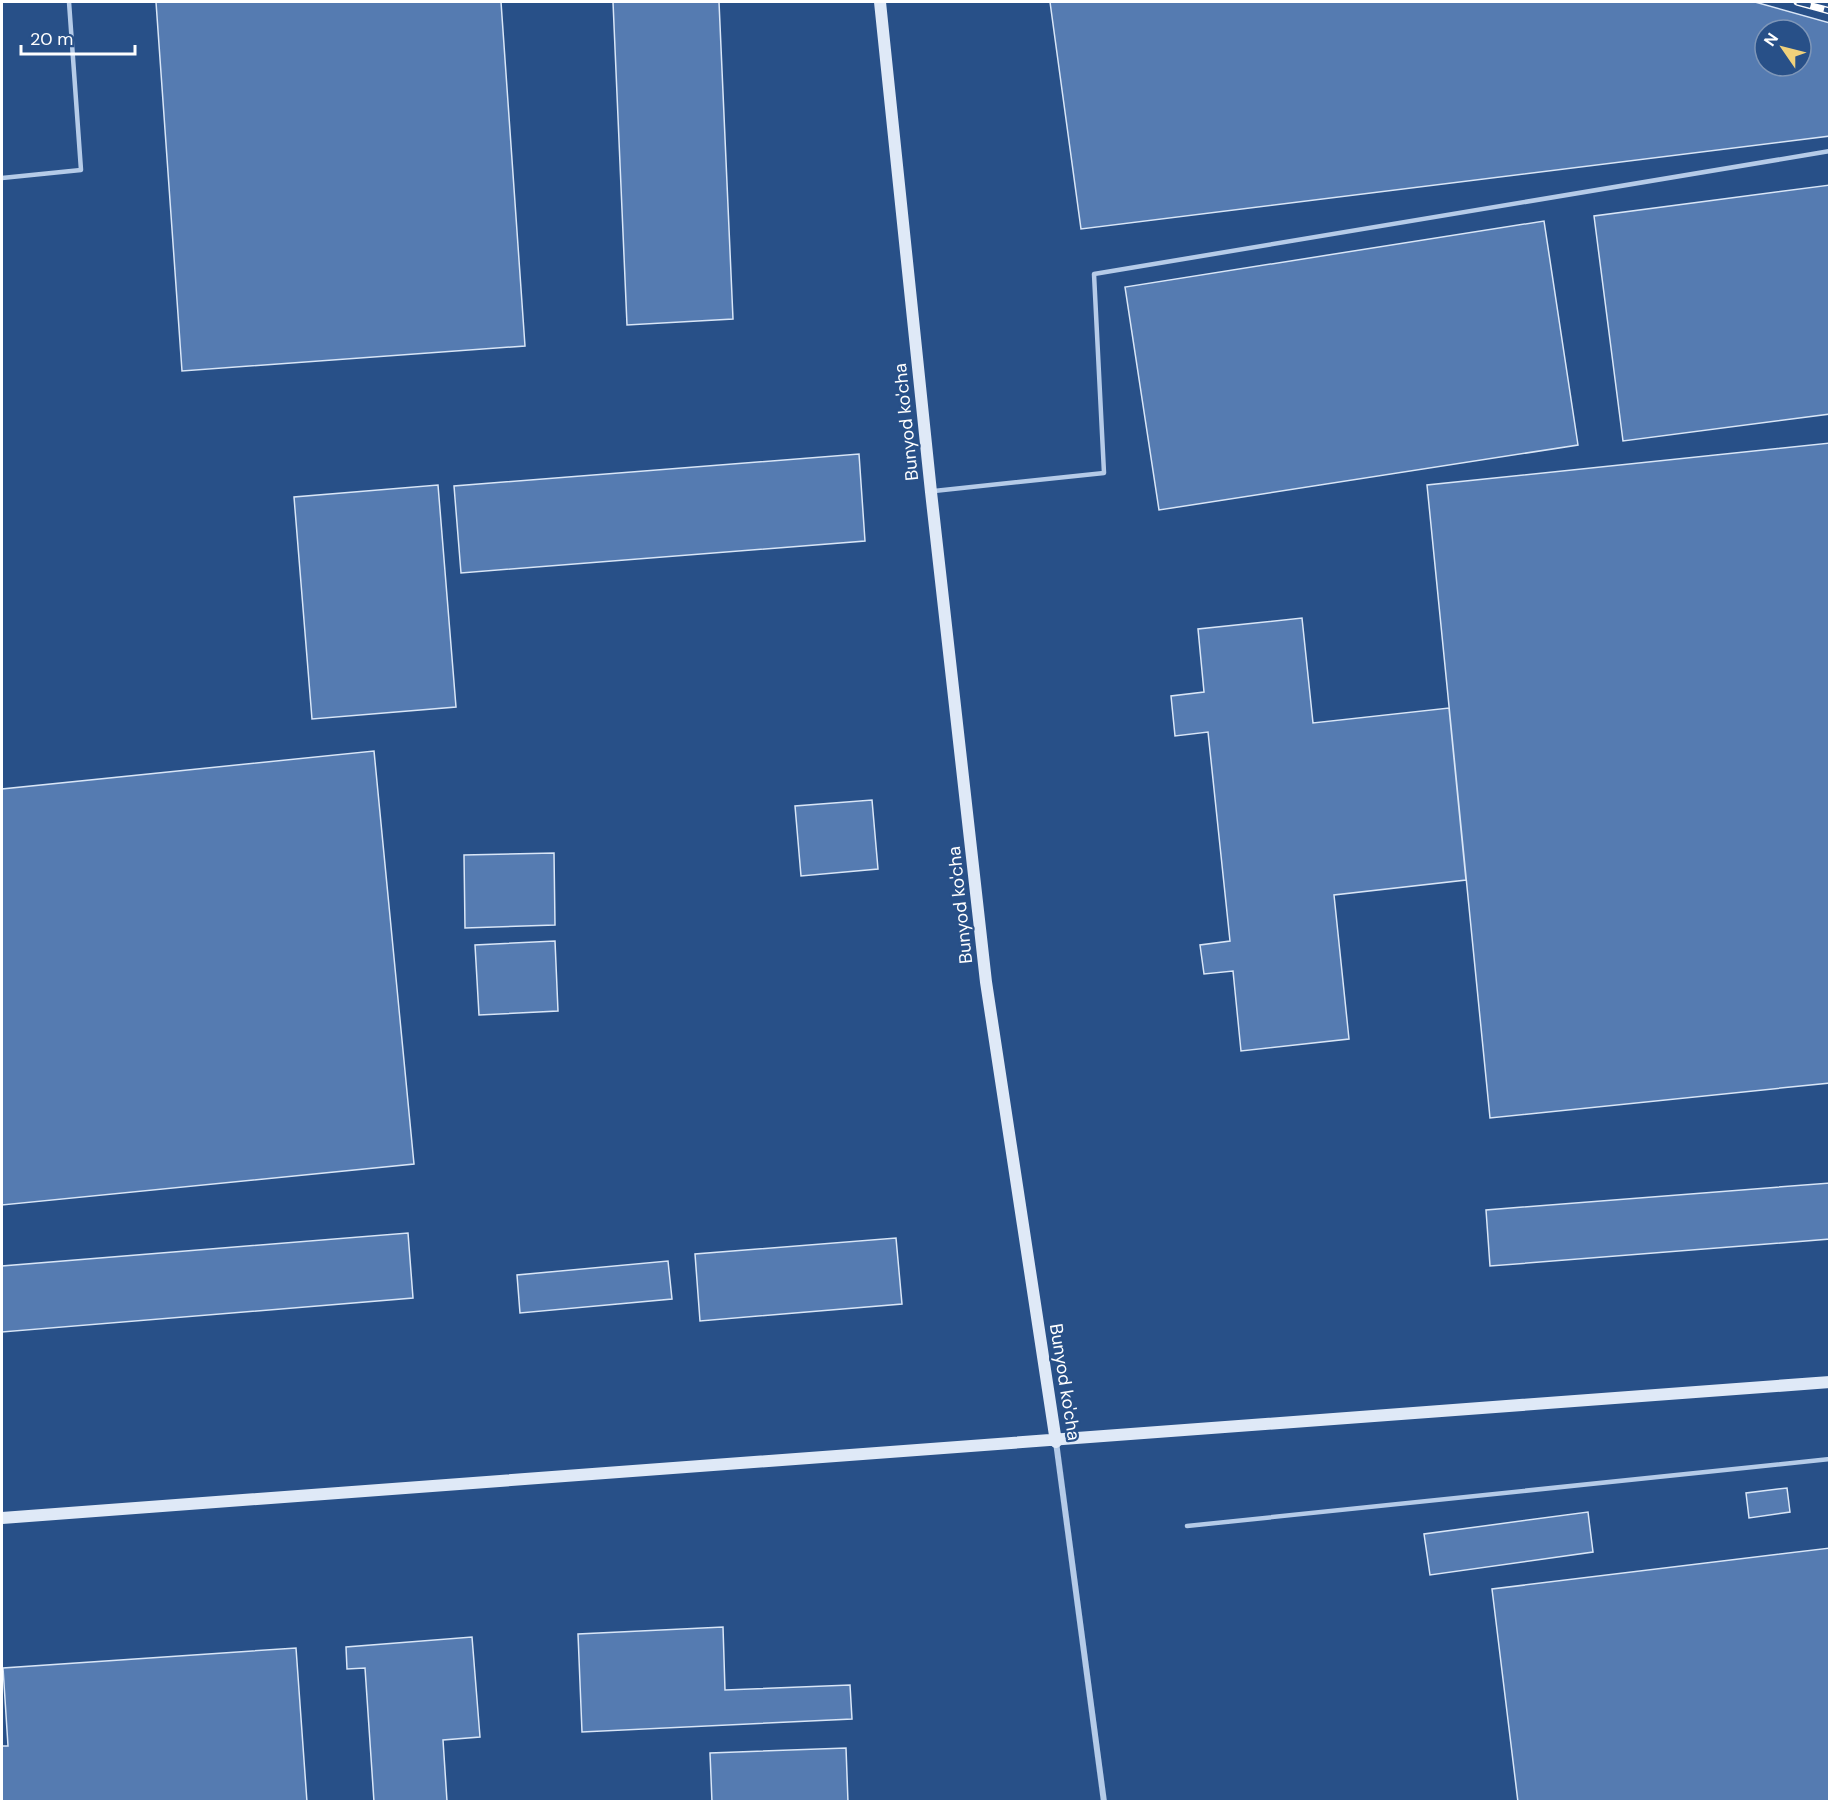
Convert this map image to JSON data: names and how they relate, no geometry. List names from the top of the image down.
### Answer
{
  "streets": {
    "street": ["Bunyod ko'cha"]
  },
  "scale_bar": "20 m",
  "north": "top left"
}
